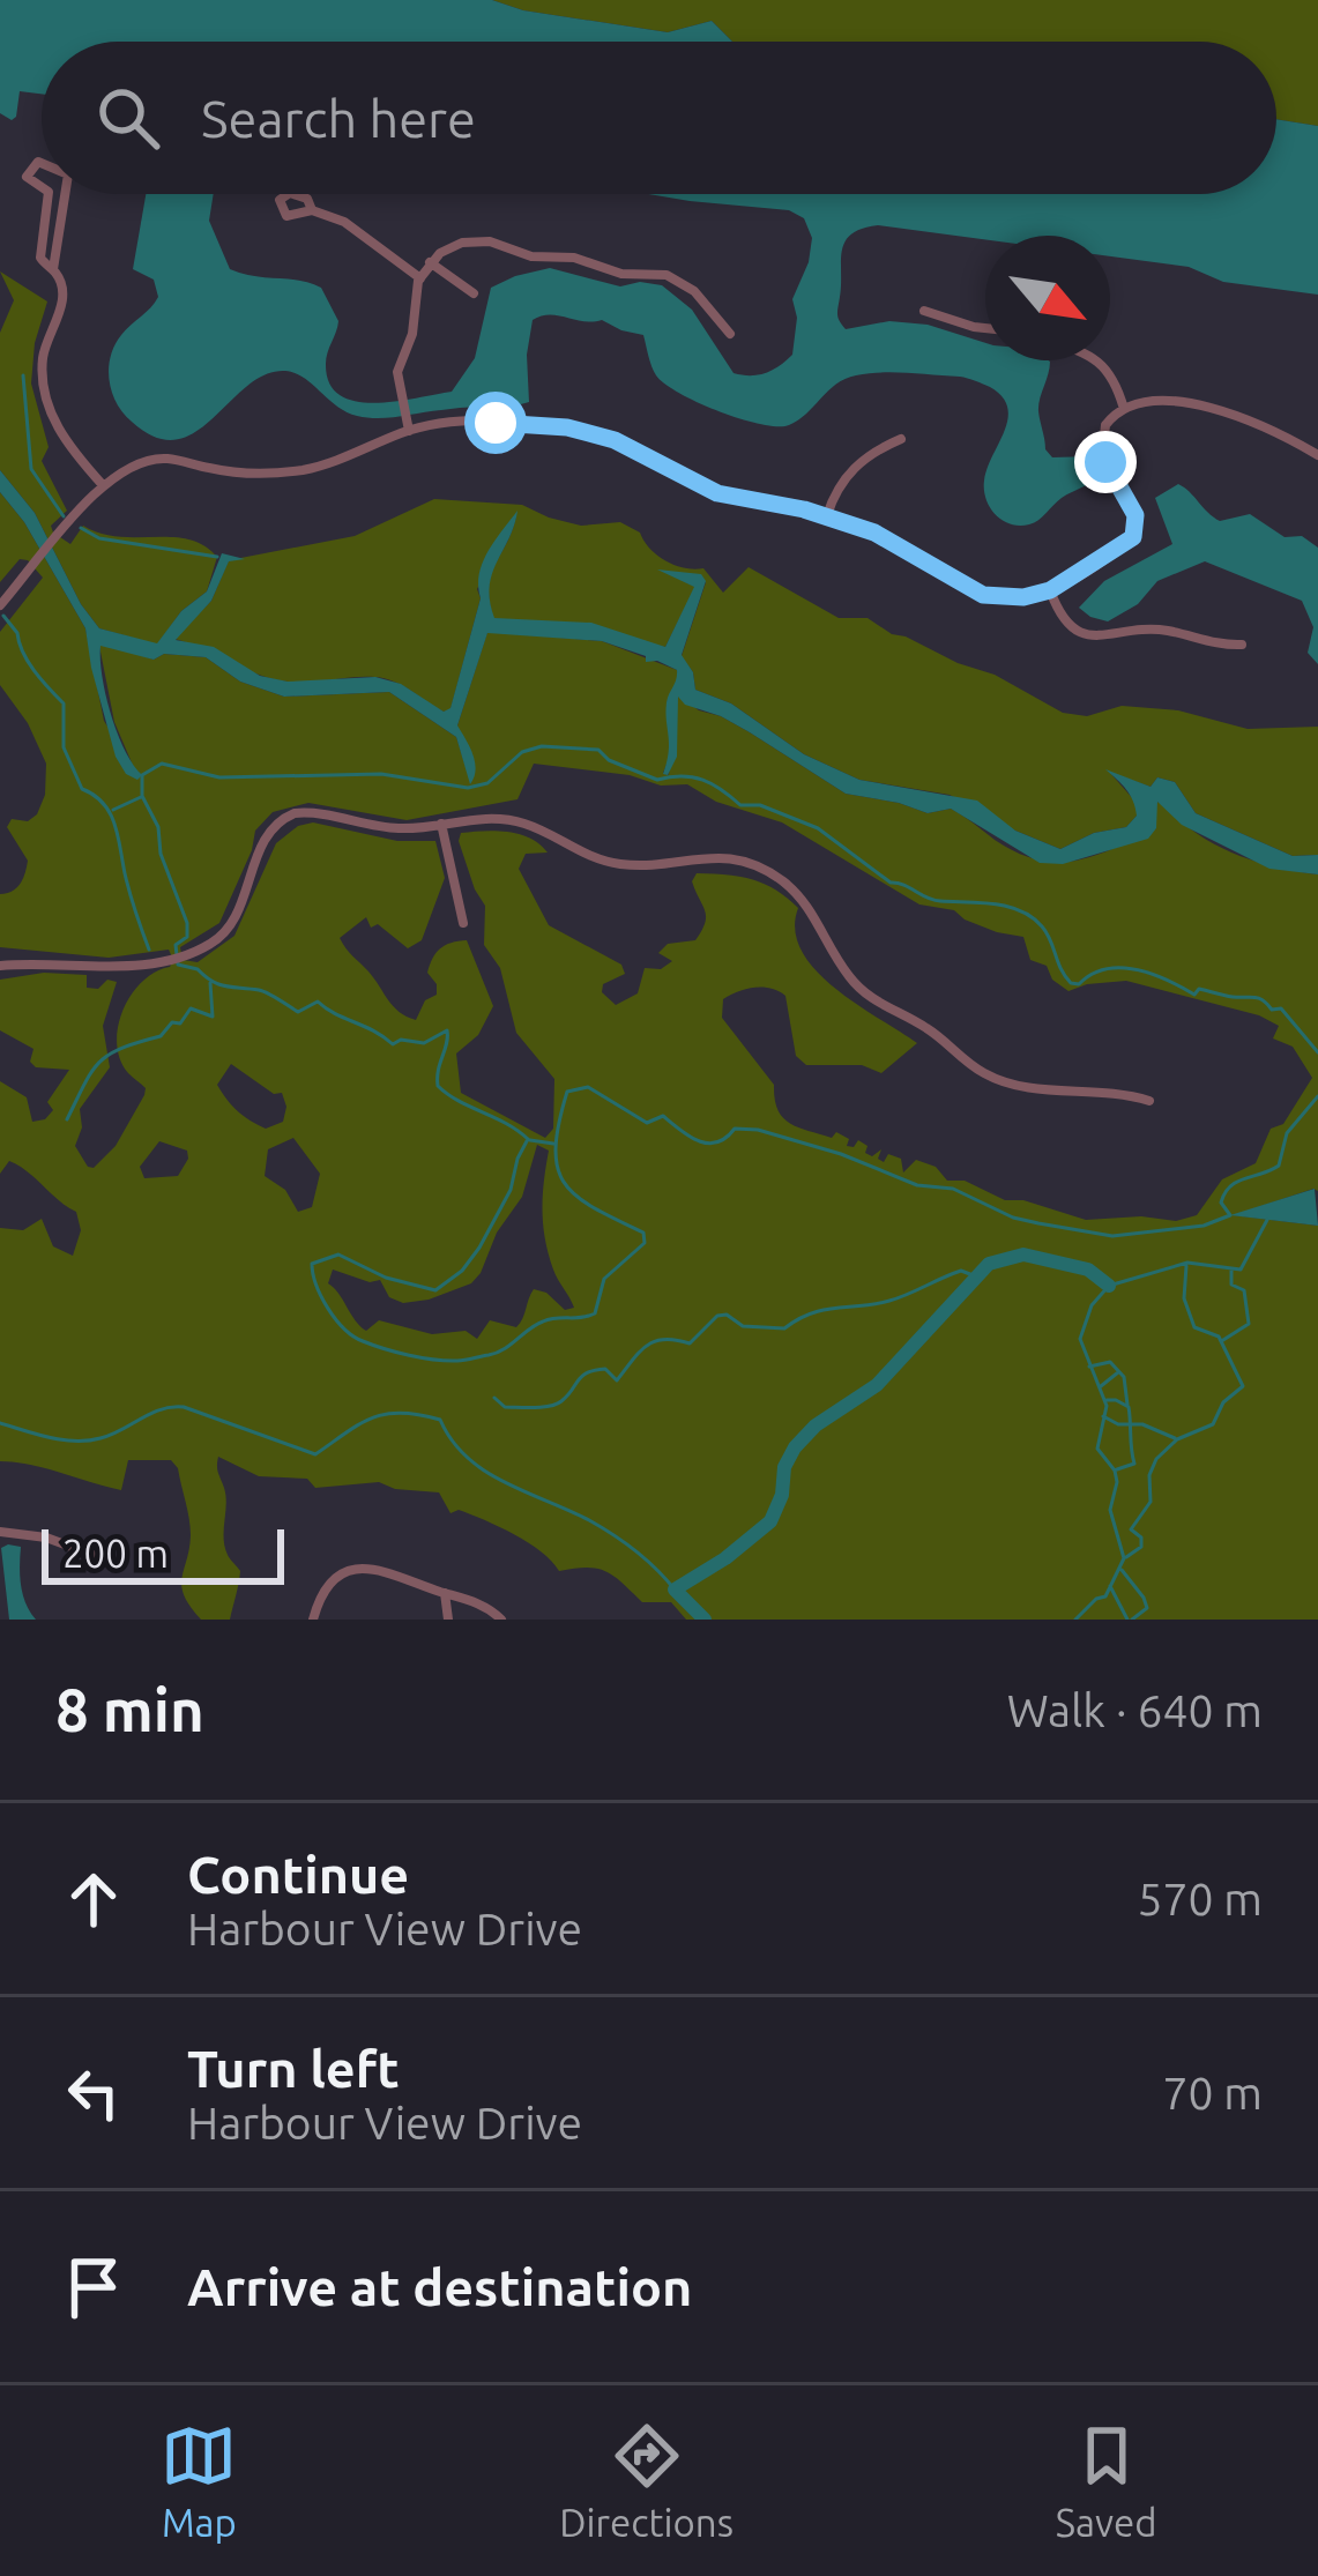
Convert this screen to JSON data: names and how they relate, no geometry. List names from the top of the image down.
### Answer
{
  "scale_bar": "200 m",
  "north": "bottom right",
  "page": {
    "search": "Search here",
    "scale": "200 m",
    "heading": ["8 min", "Walk · 640 m"],
    "list": [
      ["Continue", "Harbour View Drive", "570 m"],
      ["Turn left", "Harbour View Drive", "70 m"],
      "Arrive at destination"
    ],
    "nav": ["Map", "Directions", "Saved"]
  }
}
